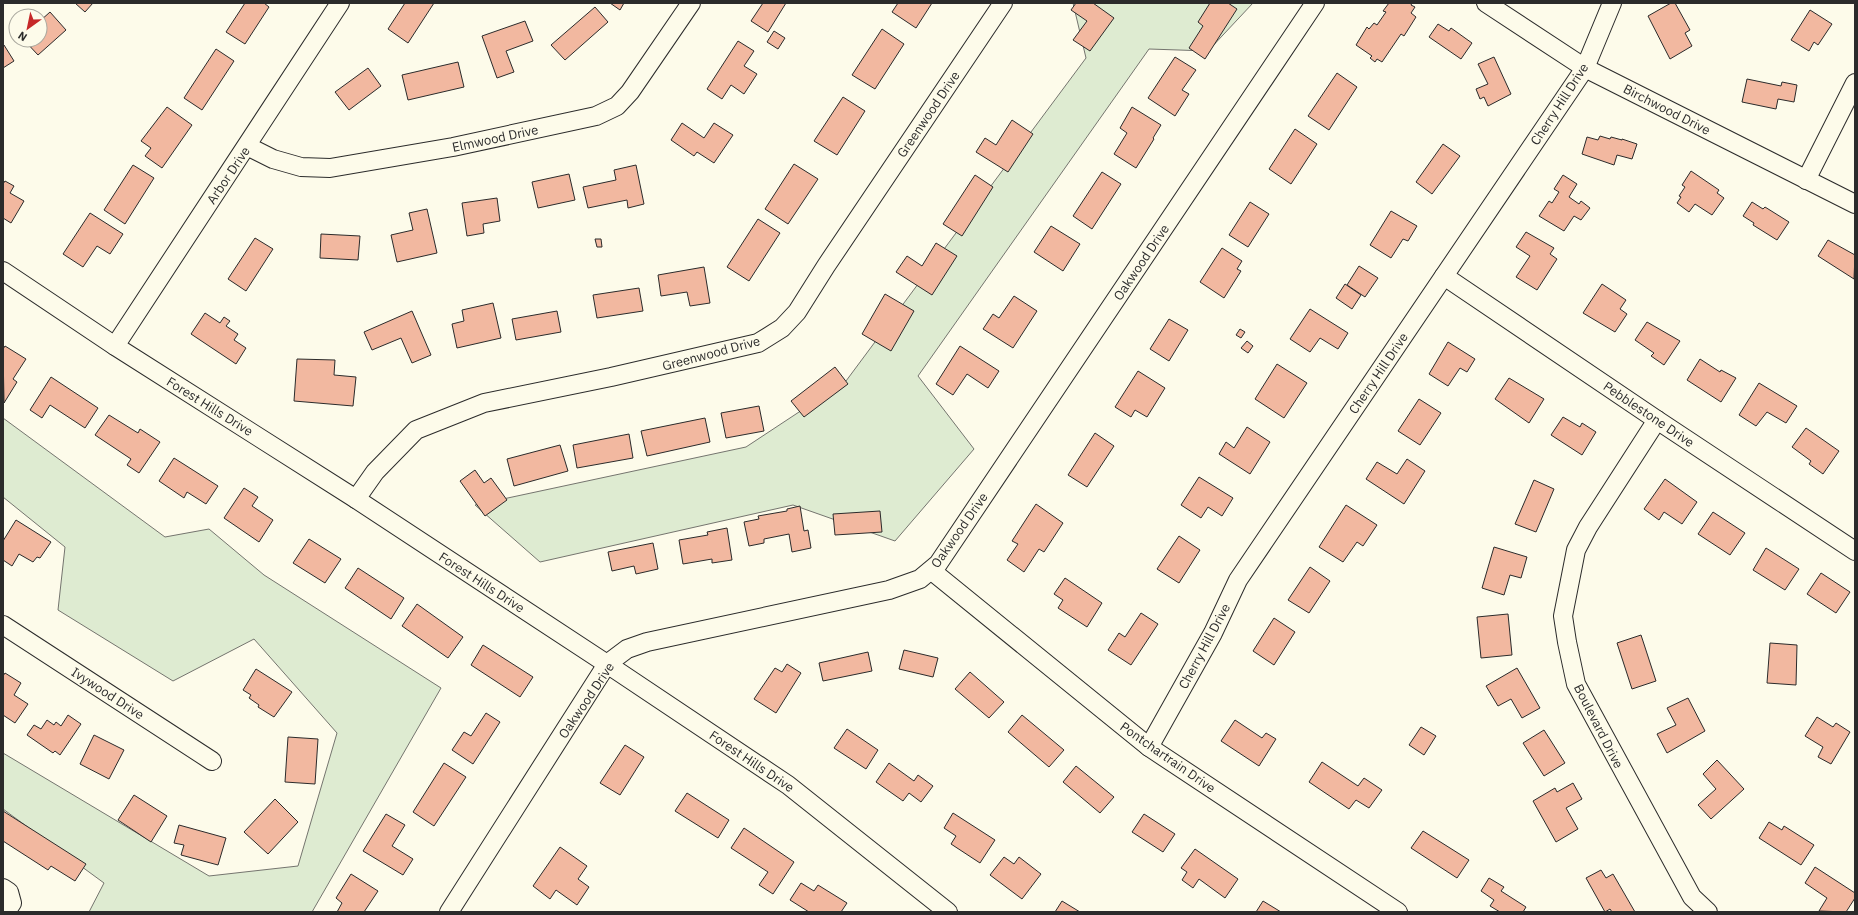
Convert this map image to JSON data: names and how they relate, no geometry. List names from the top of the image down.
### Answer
{
  "streets": {
    "street": [
      "Cherry Hill Drive",
      "Birchwood Drive",
      "Greenwood Drive",
      "Elmwood Drive",
      "Arbor Drive",
      "Oakwood Drive",
      "Forest Hills Drive",
      "Pebblestone Drive",
      "Ivywood Drive",
      "Boulevard Drive",
      "Pontchartrain Drive"
    ]
  },
  "crossings": [
    ["Cherry Hill Drive", "Birchwood Drive"],
    ["Cherry Hill Drive", "Pebblestone Drive"],
    ["Cherry Hill Drive", "Pontchartrain Drive"],
    ["Greenwood Drive", "Forest Hills Drive"],
    ["Elmwood Drive", "Arbor Drive"],
    ["Arbor Drive", "Forest Hills Drive"],
    ["Oakwood Drive", "Forest Hills Drive"],
    ["Oakwood Drive", "Pontchartrain Drive"],
    ["Pebblestone Drive", "Boulevard Drive"]
  ],
  "north": "bottom left"
}
